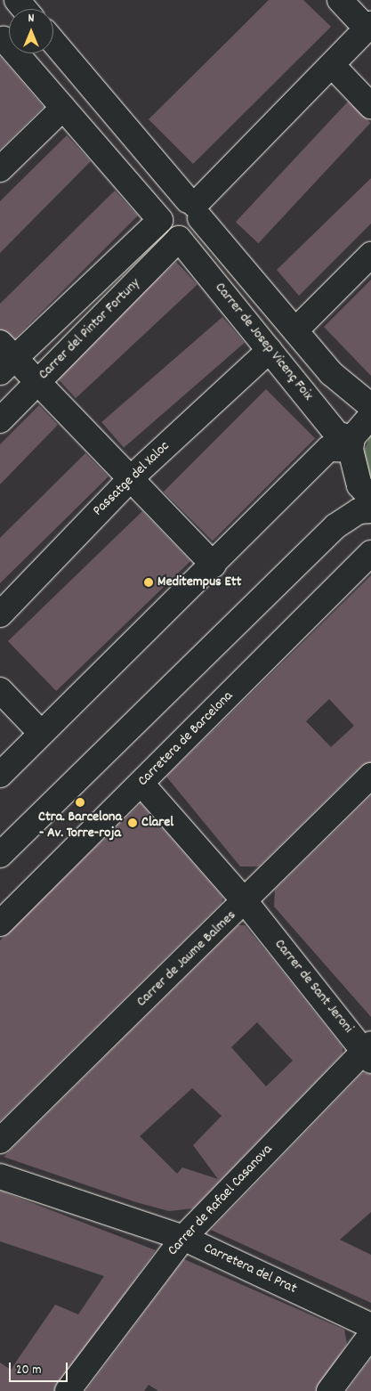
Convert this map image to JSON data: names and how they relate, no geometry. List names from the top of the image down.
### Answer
{
  "streets": {
    "street": [
      "Carrer del Pintor Fortuny",
      "Carrer de Josep Vicenç Foix",
      "Passatge del Xaloc",
      "Carretera de Barcelona",
      "Carrer de Jaume Balmes",
      "Carrer de Sant Jeroni",
      "Carrer de Rafael Casanova",
      "Carretera del Prat"
    ]
  },
  "crossings": [
    ["Carrer del Pintor Fortuny", "Carrer de Josep Vicenç Foix"],
    ["Carrer de Josep Vicenç Foix", "Passatge del Xaloc"],
    ["Carretera de Barcelona", "Carrer de Sant Jeroni"],
    ["Carrer de Jaume Balmes", "Carrer de Sant Jeroni"],
    ["Carrer de Sant Jeroni", "Carrer de Rafael Casanova"],
    ["Carrer de Rafael Casanova", "Carretera del Prat"]
  ],
  "places": ["Meditempus Ett", "Ctra. Barcelona - Av. Torre-roja", "Clarel"],
  "scale_bar": "20 m",
  "north": "top"
}
